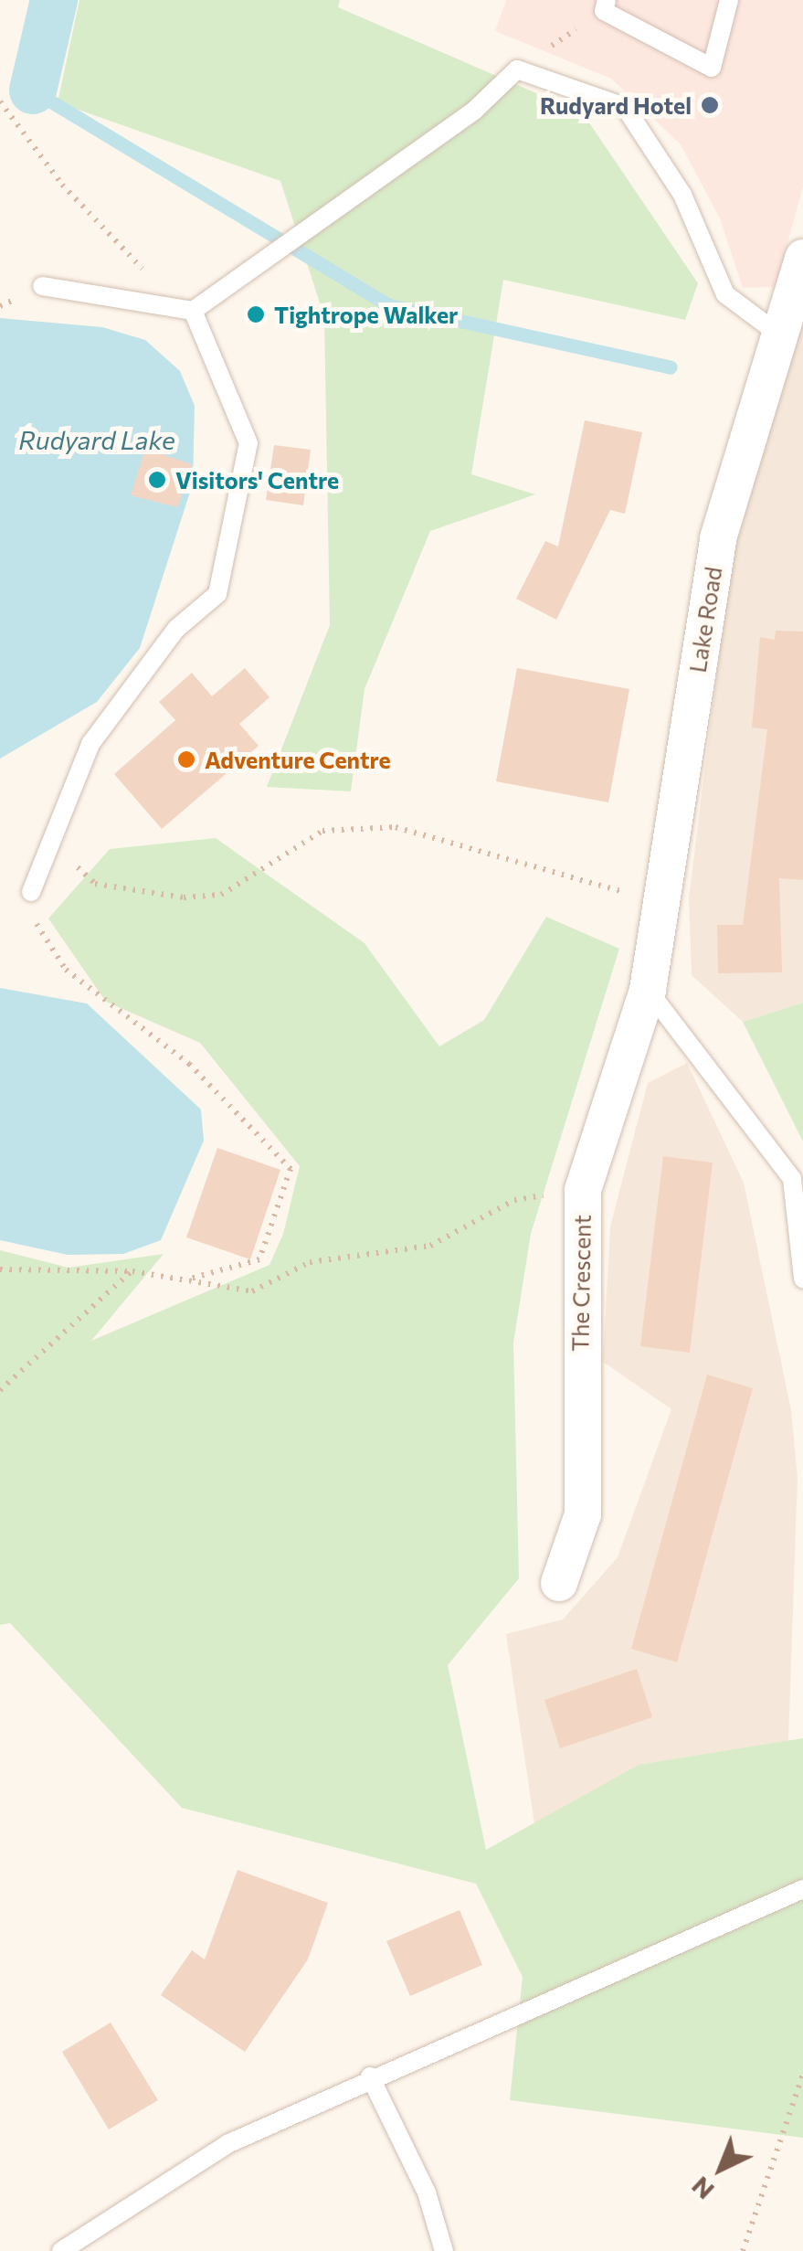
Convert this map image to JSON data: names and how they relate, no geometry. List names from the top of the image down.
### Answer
{
  "streets": {
    "street": ["Lake Road", "The Crescent"]
  },
  "crossings": [
    ["Lake Road", "The Crescent"]
  ],
  "water": ["Rudyard Lake"],
  "places": [
    "Rudyard Hotel",
    "Tightrope Walker",
    "Visitors' Centre",
    "Adventure Centre"
  ],
  "north": "bottom left"
}
